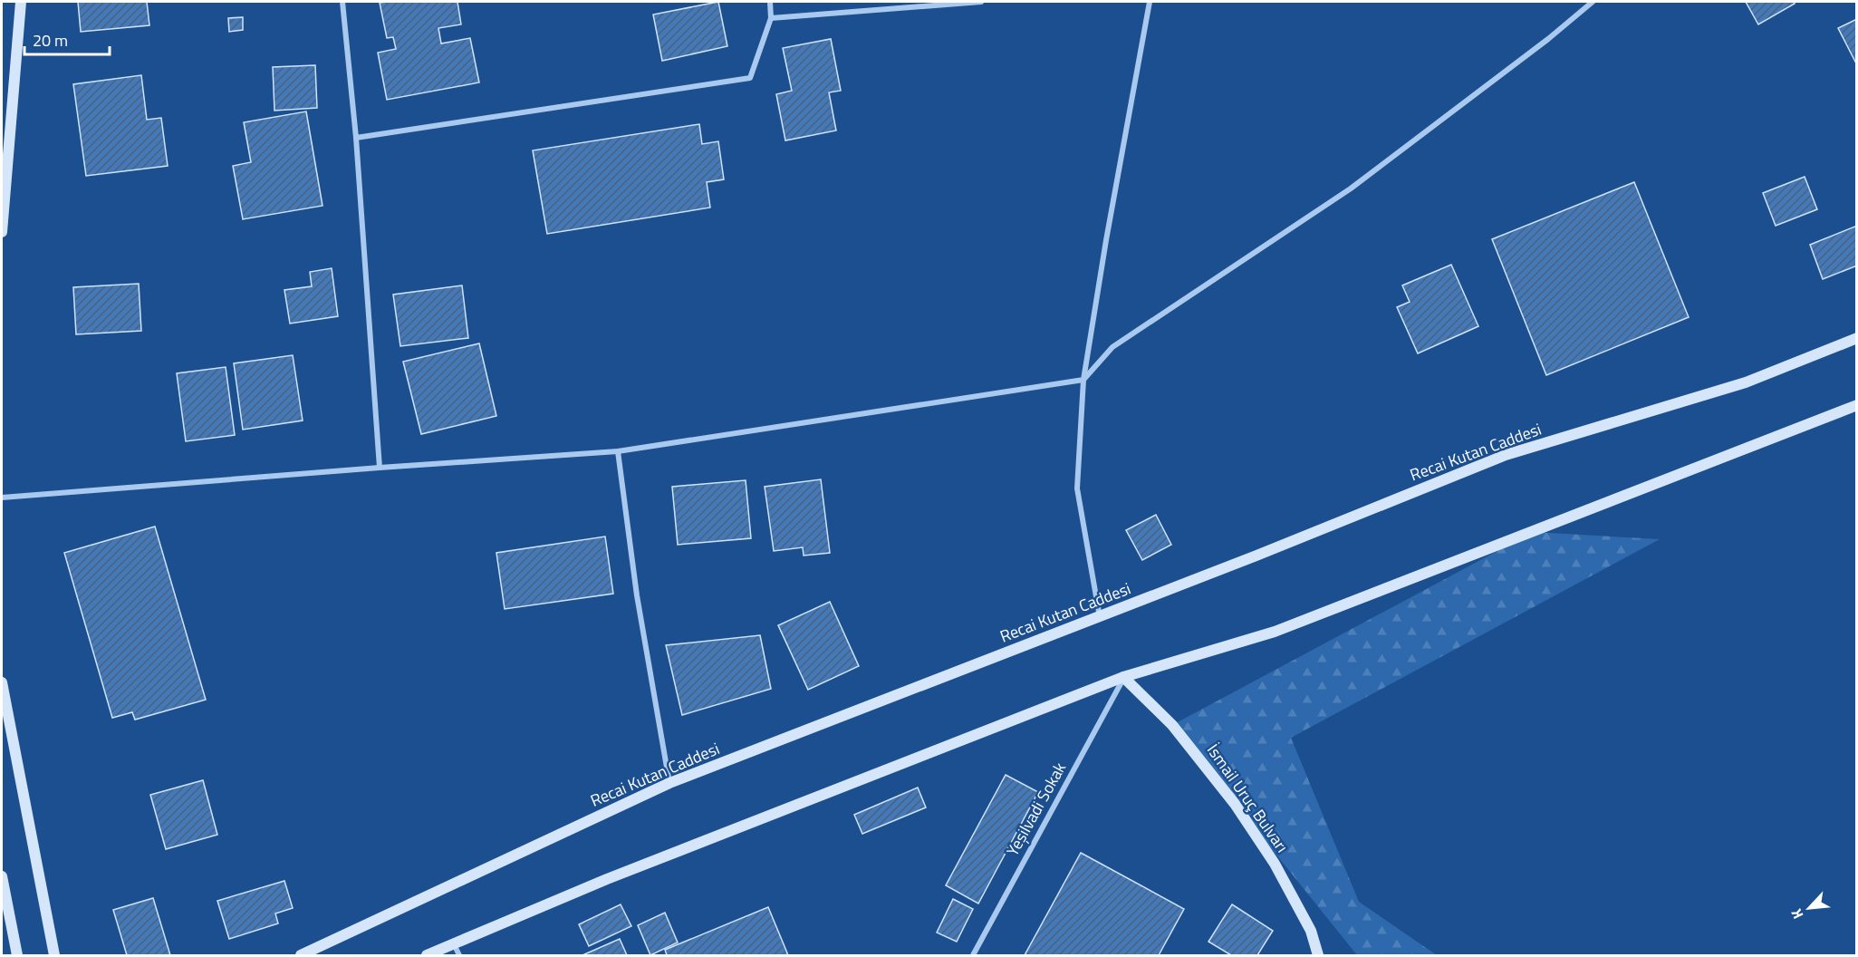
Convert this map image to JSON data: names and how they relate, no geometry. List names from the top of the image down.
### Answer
{
  "streets": {
    "main road": ["Recai Kutan Caddesi", "İsmail Uruç Bulvarı"],
    "street": ["Yeşilvadi Sokak"]
  },
  "crossings": [
    ["İsmail Uruç Bulvarı", "Yeşilvadi Sokak"]
  ],
  "scale_bar": "20 m",
  "north": "bottom left"
}
